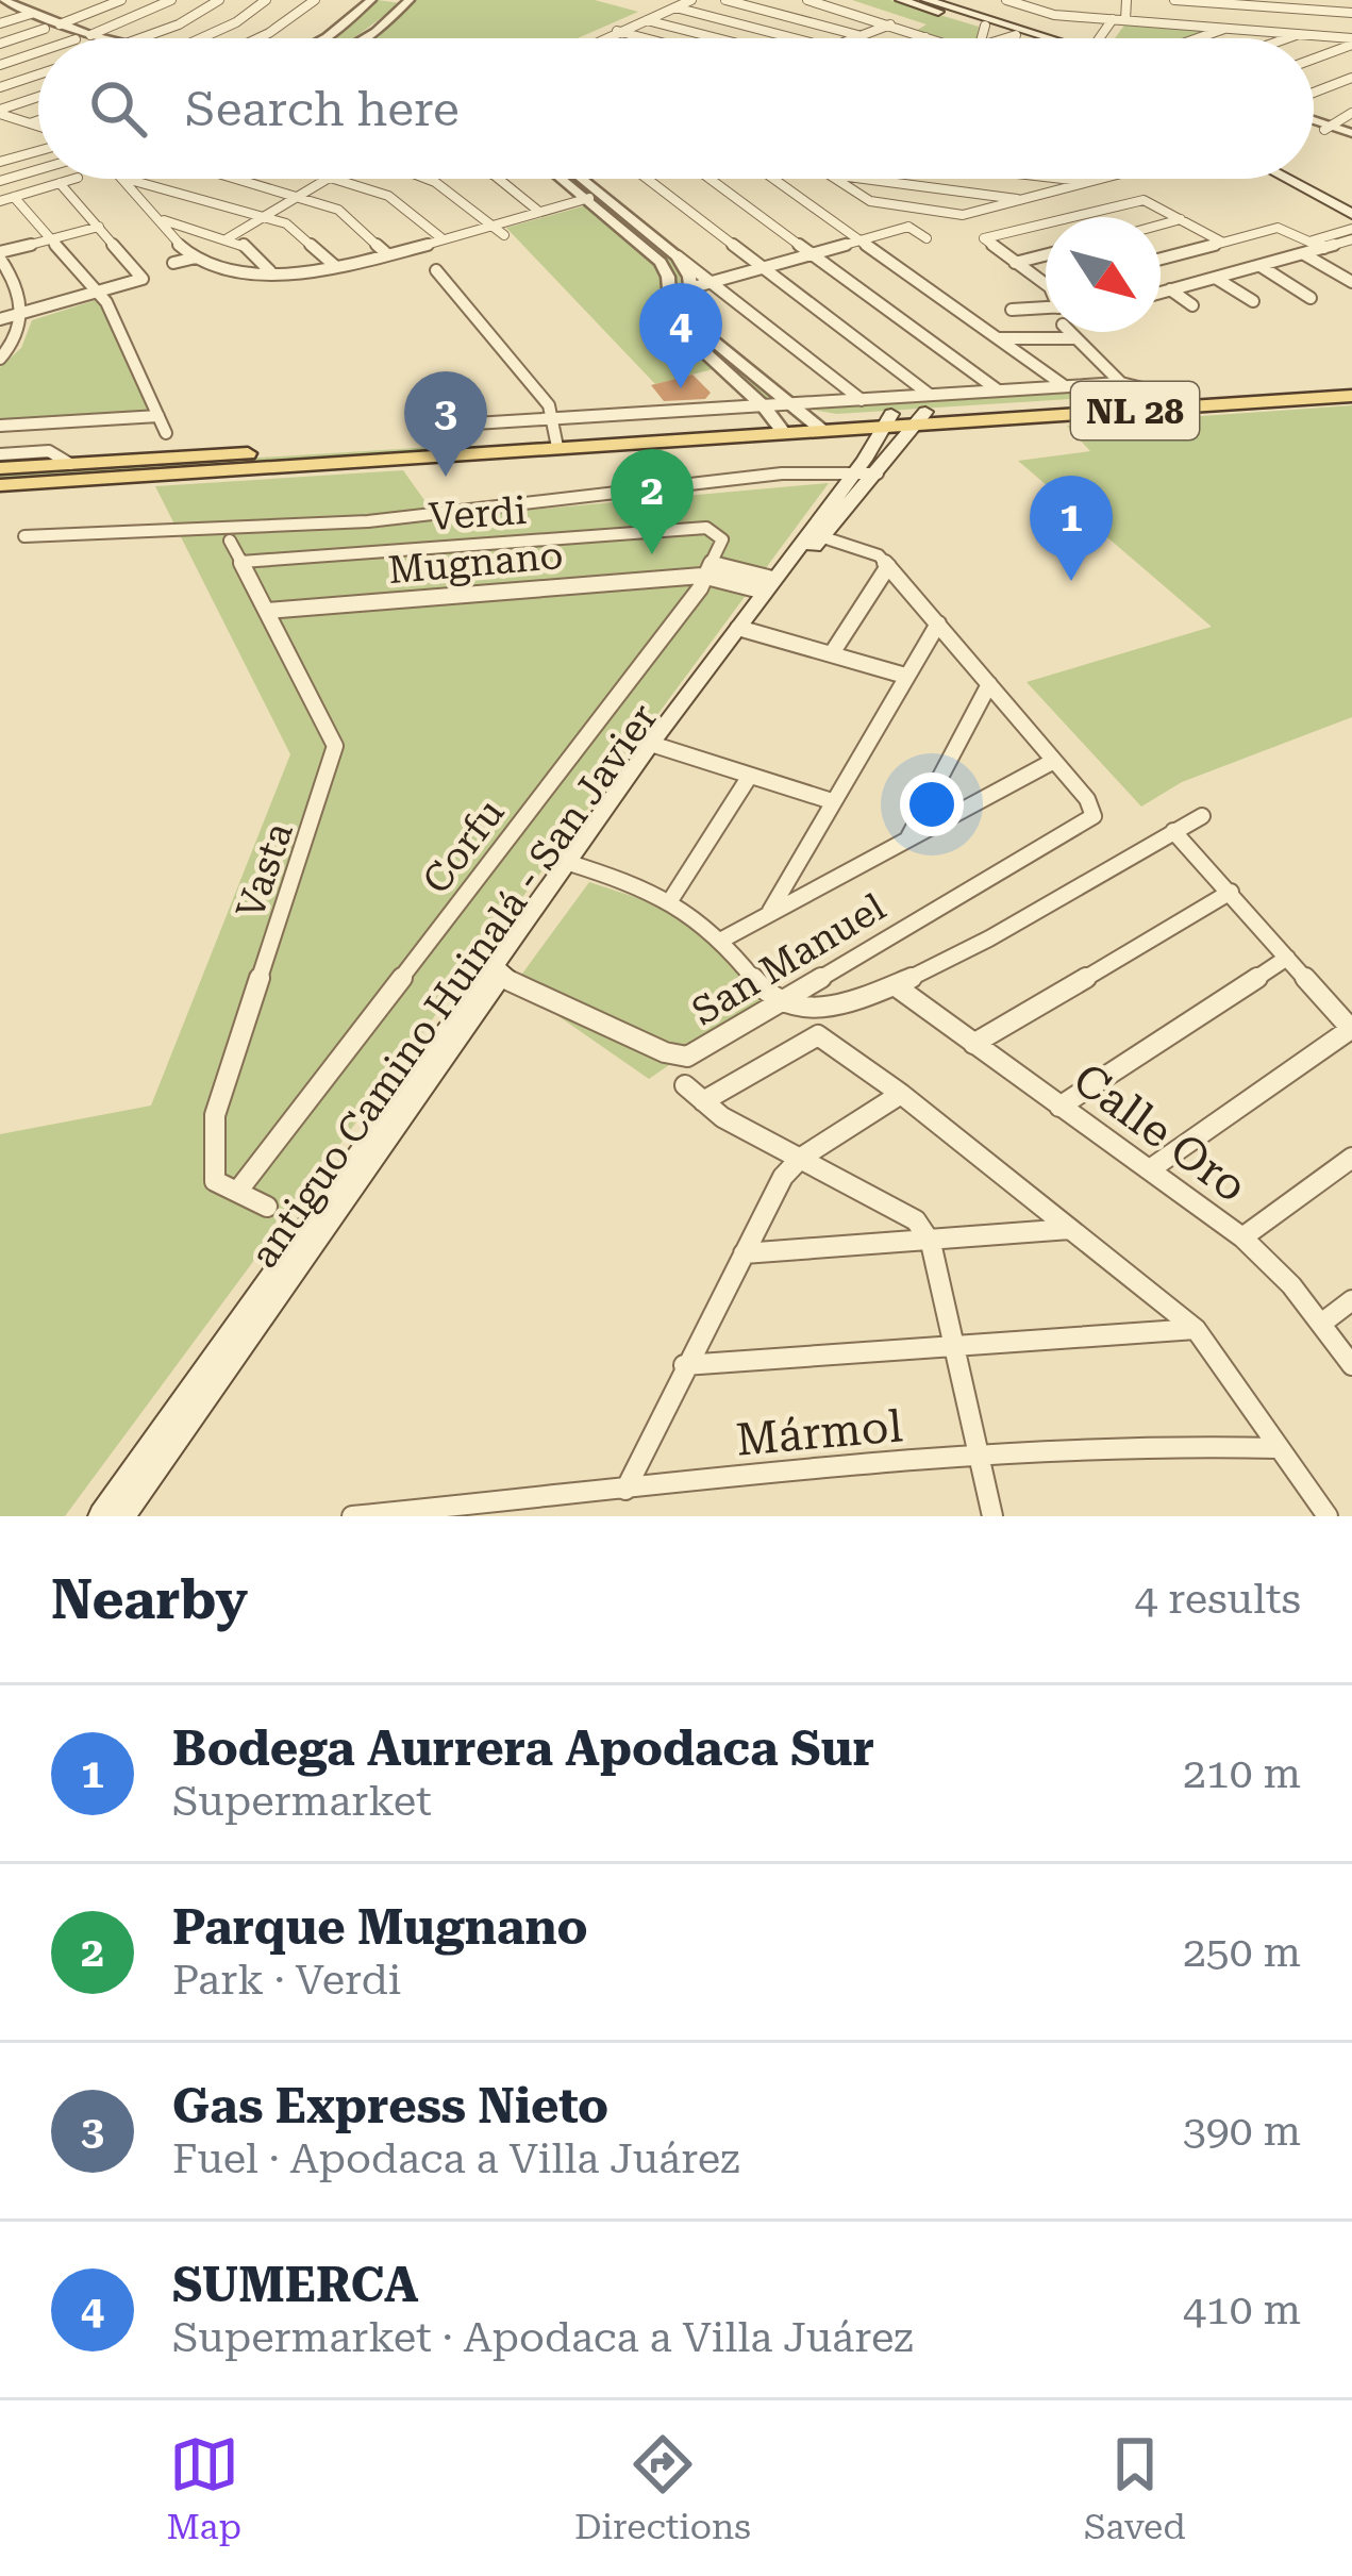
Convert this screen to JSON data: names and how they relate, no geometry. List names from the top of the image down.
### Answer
{
  "streets": {
    "main road": ["NL 28", "antiguo Camino Huinalá - San Javier"],
    "street": [
      "Verdi",
      "Mugnano",
      "Corfu",
      "Vasta",
      "San Manuel",
      "Calle Oro",
      "Mármol"
    ]
  },
  "crossings": [
    ["Verdi", "Corfu"],
    ["Verdi", "Vasta"],
    ["Mugnano", "Corfu"],
    ["Mugnano", "Vasta"],
    ["Corfu", "Vasta"],
    ["San Manuel", "antiguo Camino Huinalá - San Javier"]
  ],
  "north": "bottom right",
  "page": {
    "search": "Search here",
    "pins": [
      "4",
      "3",
      "2",
      "1"
    ],
    "heading": ["Nearby", "4 results"],
    "list": [
      {
        "mark": "1",
        "name": "Bodega Aurrera Apodaca Sur",
        "note": "Supermarket",
        "value": "210 m"
      },
      {
        "mark": "2",
        "name": "Parque Mugnano",
        "note": "Park · Verdi",
        "value": "250 m"
      },
      {
        "mark": "3",
        "name": "Gas Express Nieto",
        "note": "Fuel · Apodaca a Villa Juárez",
        "value": "390 m"
      },
      {
        "mark": "4",
        "name": "SUMERCA",
        "note": "Supermarket · Apodaca a Villa Juárez",
        "value": "410 m"
      }
    ],
    "nav": ["Map", "Directions", "Saved"]
  }
}
